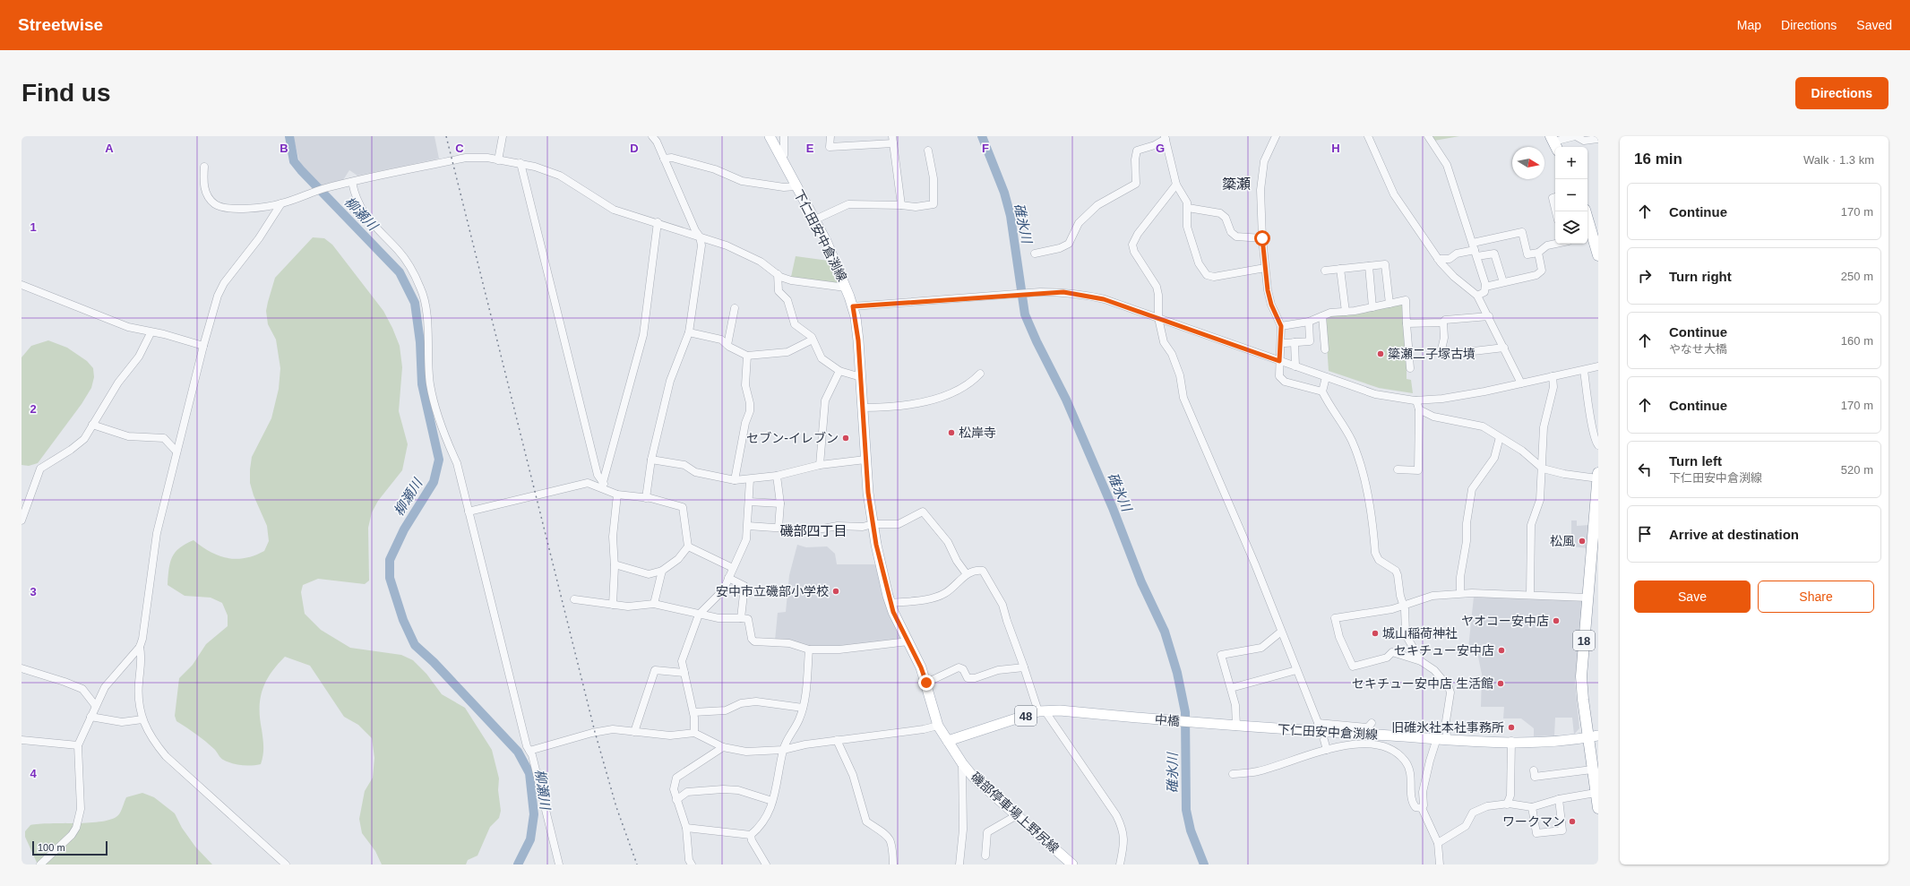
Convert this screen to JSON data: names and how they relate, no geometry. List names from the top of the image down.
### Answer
{
  "streets": {
    "highway": ["18"],
    "main road": [
      "下仁田安中倉渕線",
      "48",
      "中橋",
      "磯部停車場上野尻線"
    ]
  },
  "crossings": [
    ["下仁田安中倉渕線", "18"],
    ["下仁田安中倉渕線", "48"],
    ["下仁田安中倉渕線", "中橋"],
    ["下仁田安中倉渕線", "磯部停車場上野尻線"],
    ["48", "中橋"],
    ["48", "磯部停車場上野尻線"]
  ],
  "districts": ["簗瀬", "磯部四丁目"],
  "water": ["柳瀬川", "碓氷川"],
  "places": [
    "簗瀬二子塚古墳",
    "松岸寺",
    "セブン-イレブン",
    "松風",
    "安中市立磯部小学校",
    "ヤオコー安中店",
    "城山稲荷神社",
    "セキチュー安中店",
    "セキチュー安中店 生活館",
    "旧碓氷社本社事務所",
    "ワークマン"
  ],
  "scale_bar": "100 m",
  "north": "right",
  "page": {
    "header": "Streetwise",
    "nav": ["Map", "Directions", "Saved"],
    "buttons": [
      "Directions",
      ["Save", "Share"]
    ],
    "title": "Find us",
    "heading": ["16 min", "Walk · 1.3 km"],
    "map_buttons": ["+", "−"],
    "list": [
      ["Continue", "170 m"],
      ["Turn right", "250 m"],
      ["Continue", "やなせ大橋", "160 m"],
      ["Continue", "170 m"],
      ["Turn left", "下仁田安中倉渕線", "520 m"],
      "Arrive at destination"
    ],
    "scale": "100 m"
  },
  "grid": {
    "columns": [
      "A",
      "B",
      "C",
      "D",
      "E",
      "F",
      "G",
      "H"
    ],
    "rows": [
      "1",
      "2",
      "3",
      "4"
    ]
  }
}
